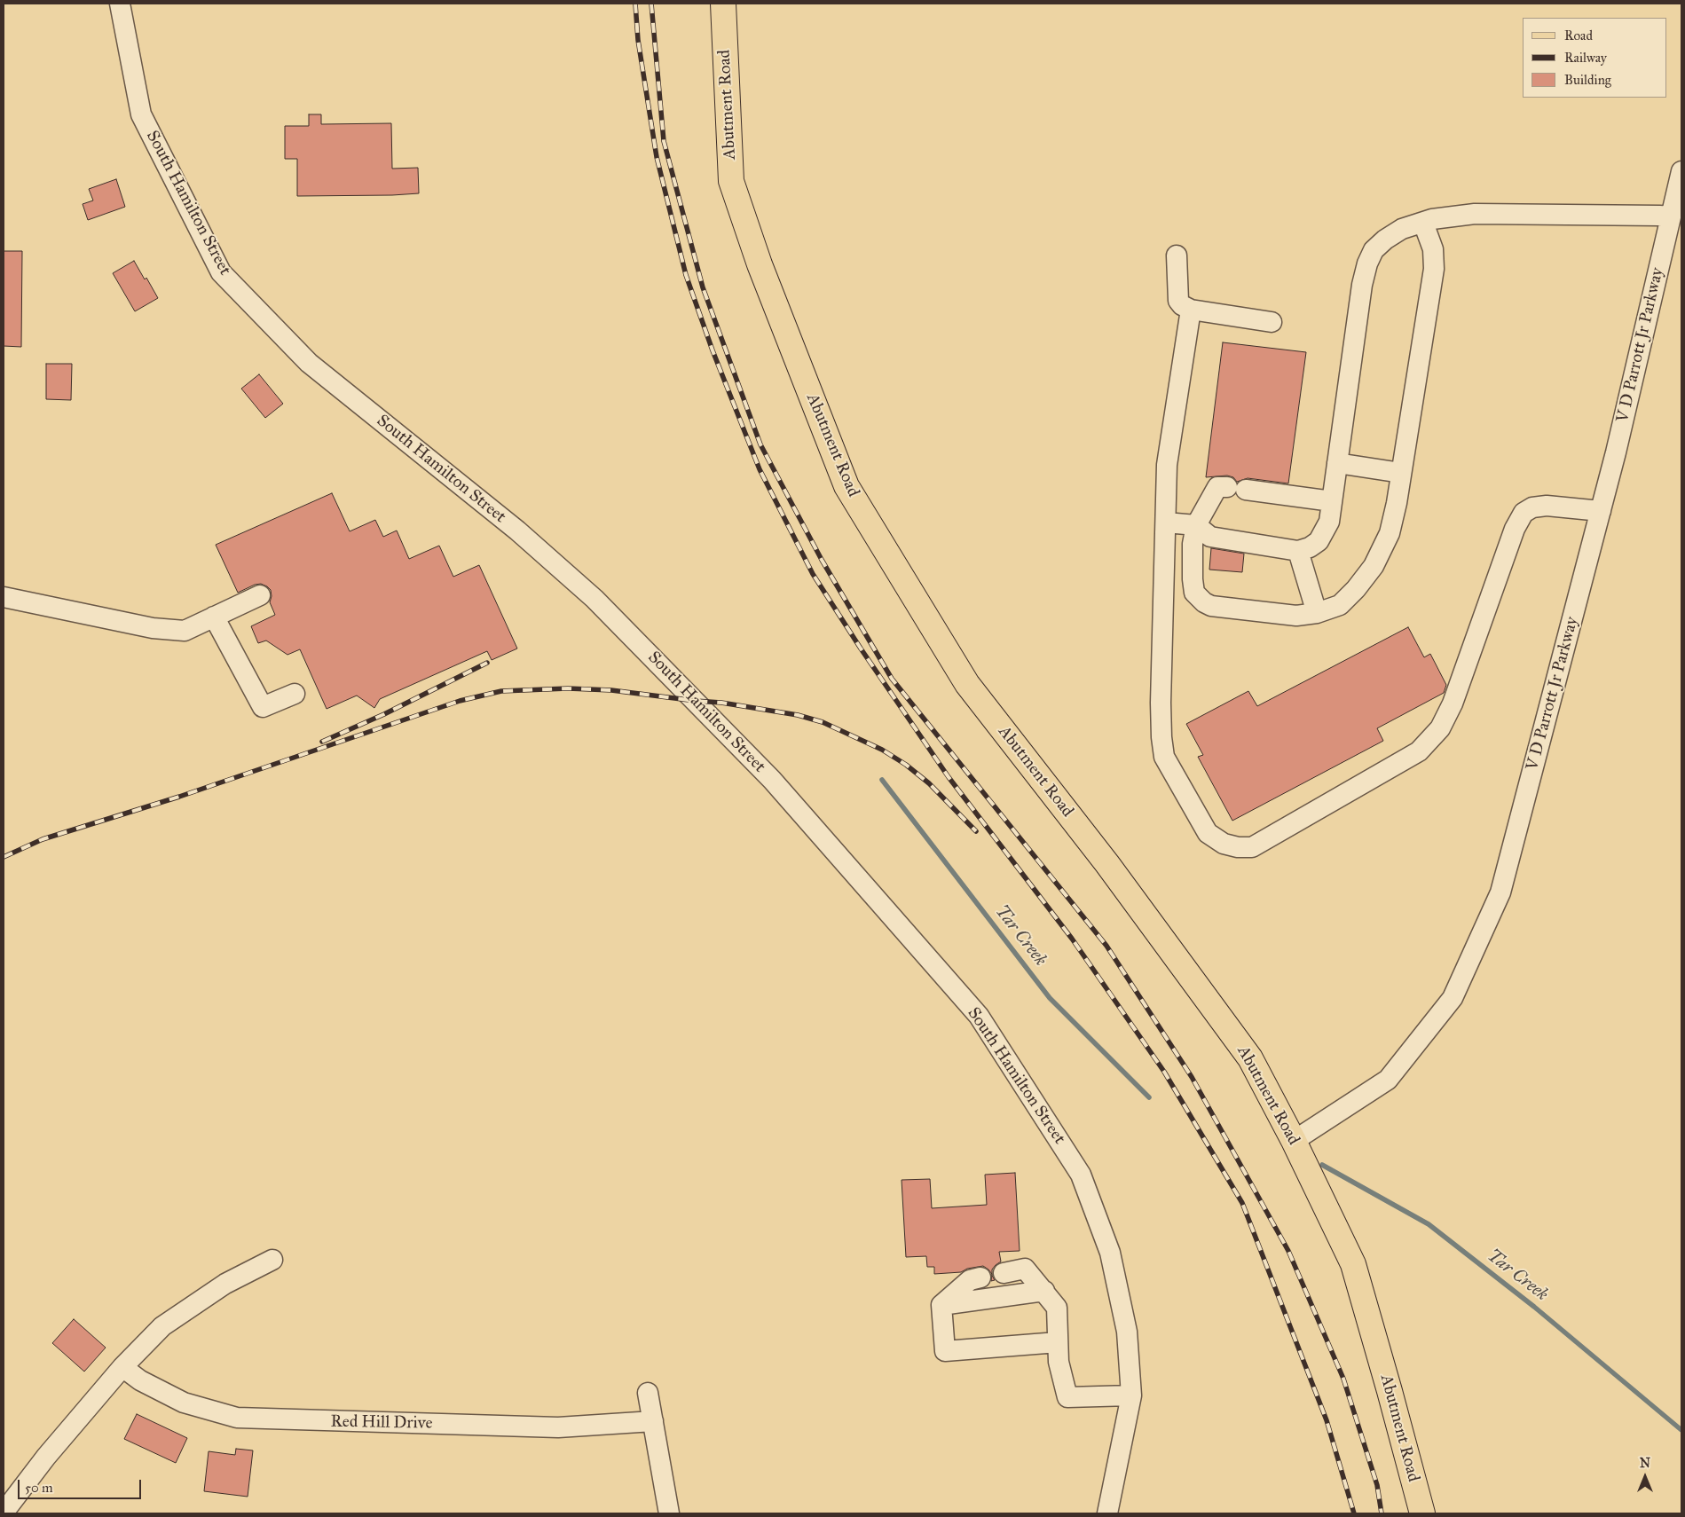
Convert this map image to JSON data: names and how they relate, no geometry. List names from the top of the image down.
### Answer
{
  "streets": {
    "main road": ["Abutment Road"],
    "street": ["South Hamilton Street", "V D Parrott Jr Parkway", "Red Hill Drive"]
  },
  "crossings": [
    ["Abutment Road", "V D Parrott Jr Parkway"]
  ],
  "water": ["Tar Creek"],
  "legend": ["Road", "Railway", "Building"],
  "scale_bar": "50 m",
  "north": "top"
}
